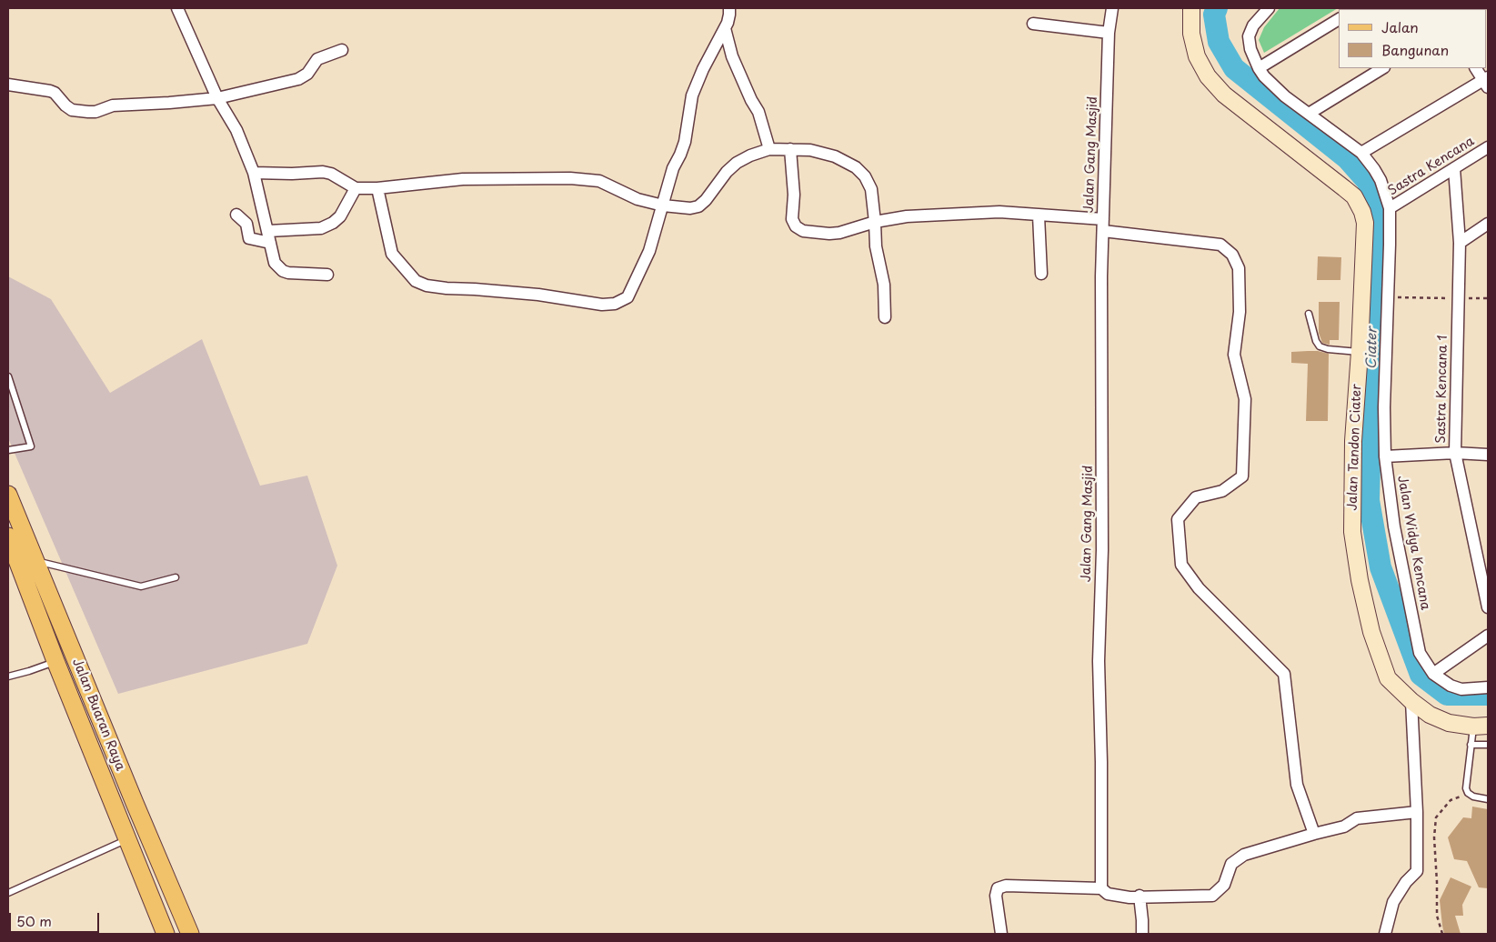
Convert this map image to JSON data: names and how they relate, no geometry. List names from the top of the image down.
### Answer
{
  "streets": {
    "main road": ["Jalan Buaran Raya"],
    "street": [
      "Jalan Gang Masjid",
      "Sastra Kencana",
      "Sastra Kencana 1",
      "Jalan Tandon Ciater",
      "Jalan Widya Kencana"
    ]
  },
  "crossings": [
    ["Sastra Kencana", "Sastra Kencana 1"],
    ["Sastra Kencana", "Jalan Widya Kencana"]
  ],
  "water": ["Ciater"],
  "legend": ["Jalan", "Bangunan"],
  "scale_bar": "50 m"
}
